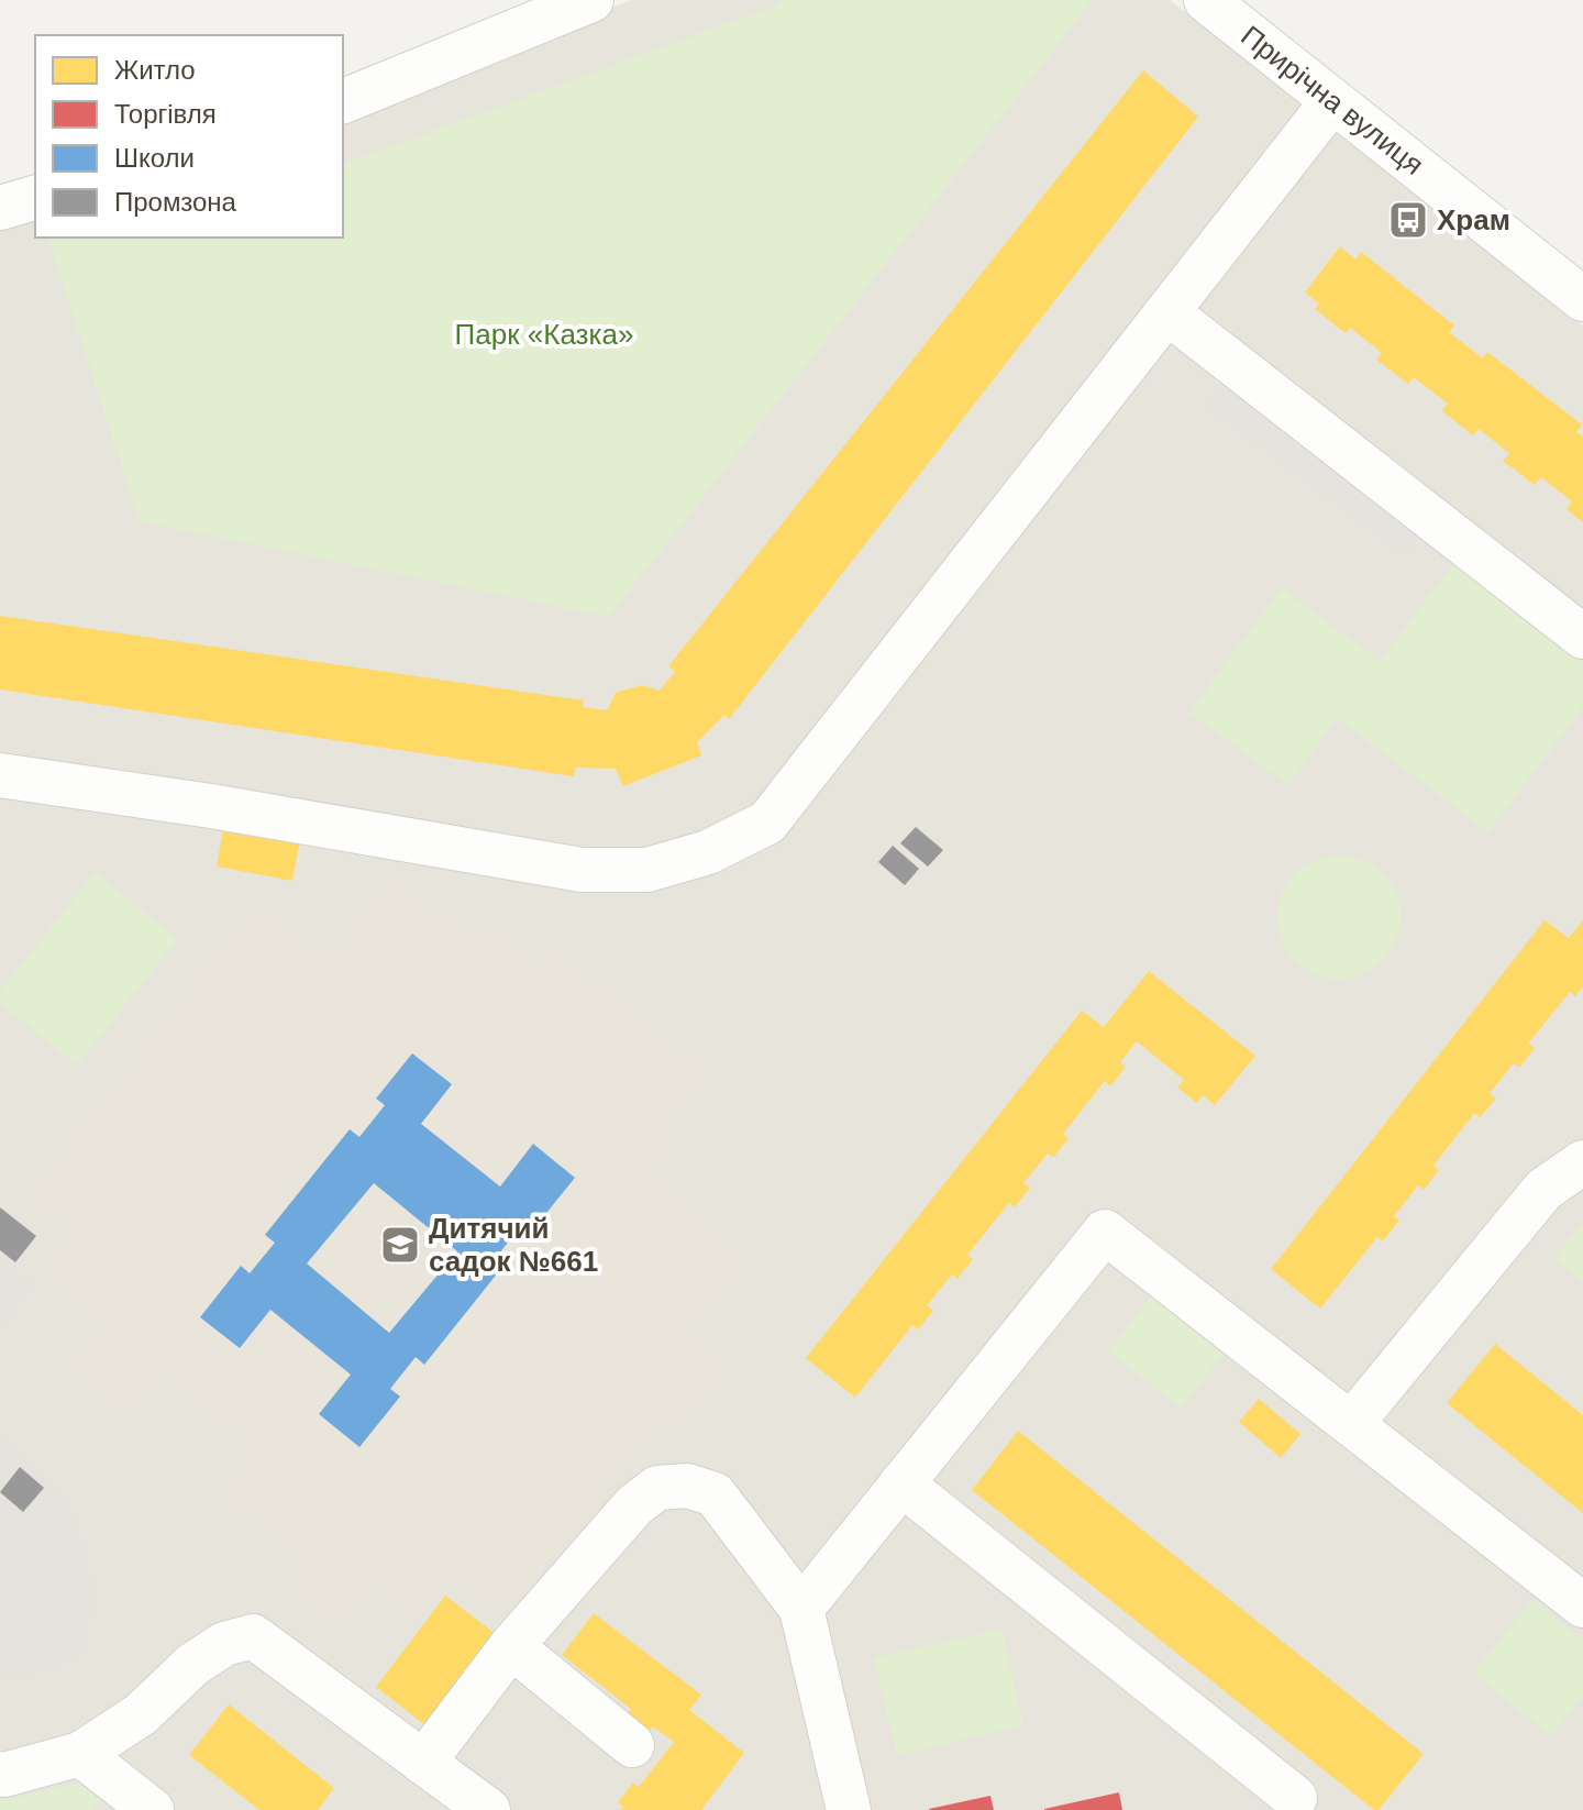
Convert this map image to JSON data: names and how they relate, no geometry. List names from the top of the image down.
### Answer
{
  "streets": {
    "street": ["Прирічна вулиця"]
  },
  "parks": ["Парк «Казка»"],
  "places": {
    "bus stop": ["Храм"],
    "school or university": ["Дитячий садок №661"]
  },
  "legend": [
    "Житло",
    "Торгівля",
    "Школи",
    "Промзона"
  ]
}
